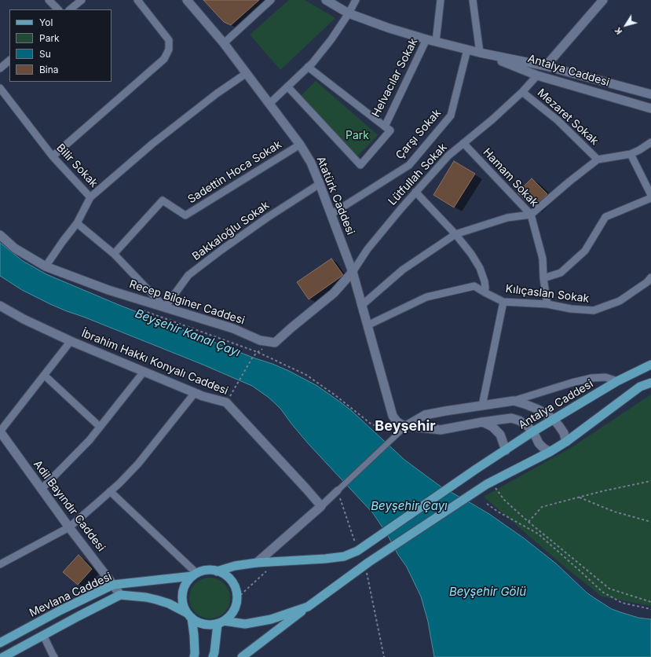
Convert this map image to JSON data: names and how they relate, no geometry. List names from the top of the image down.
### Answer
{
  "streets": {
    "main road": [
      "Antalya Caddesi",
      "Atatürk Caddesi",
      "Recep Bilginer Caddesi",
      "İbrahim Hakkı Konyalı Caddesi",
      "Adil Bayındır Caddesi",
      "Mevlana Caddesi"
    ],
    "street": [
      "Helvacılar Sokak",
      "Mezaret Sokak",
      "Çarşı Sokak",
      "Bilir Sokak",
      "Sadettin Hoca Sokak",
      "Lütfullah Sokak",
      "Hamam Sokak",
      "Bakkaloğlu Sokak",
      "Kılıçaslan Sokak"
    ]
  },
  "crossings": [
    ["Antalya Caddesi", "Helvacılar Sokak"],
    ["Antalya Caddesi", "Çarşı Sokak"],
    ["Antalya Caddesi", "Lütfullah Sokak"],
    ["Antalya Caddesi", "Atatürk Caddesi"],
    ["Antalya Caddesi", "Mevlana Caddesi"],
    ["Mezaret Sokak", "Lütfullah Sokak"],
    ["Çarşı Sokak", "Atatürk Caddesi"],
    ["Bilir Sokak", "Recep Bilginer Caddesi"],
    ["Sadettin Hoca Sokak", "Atatürk Caddesi"],
    ["Lütfullah Sokak", "Hamam Sokak"],
    ["Lütfullah Sokak", "Atatürk Caddesi"],
    ["Lütfullah Sokak", "Recep Bilginer Caddesi"],
    ["Hamam Sokak", "Kılıçaslan Sokak"],
    ["Atatürk Caddesi", "Bakkaloğlu Sokak"],
    ["Atatürk Caddesi", "Kılıçaslan Sokak"],
    ["Atatürk Caddesi", "Recep Bilginer Caddesi"],
    ["Bakkaloğlu Sokak", "Recep Bilginer Caddesi"],
    ["Adil Bayındır Caddesi", "Mevlana Caddesi"]
  ],
  "districts": ["Beyşehir"],
  "water": ["Beyşehir Kanal Çayı", "Beyşehir Çayı", "Beyşehir Gölü"],
  "parks": ["Park"],
  "legend": [
    "Yol",
    "Park",
    "Su",
    "Bina"
  ],
  "north": "bottom left"
}
